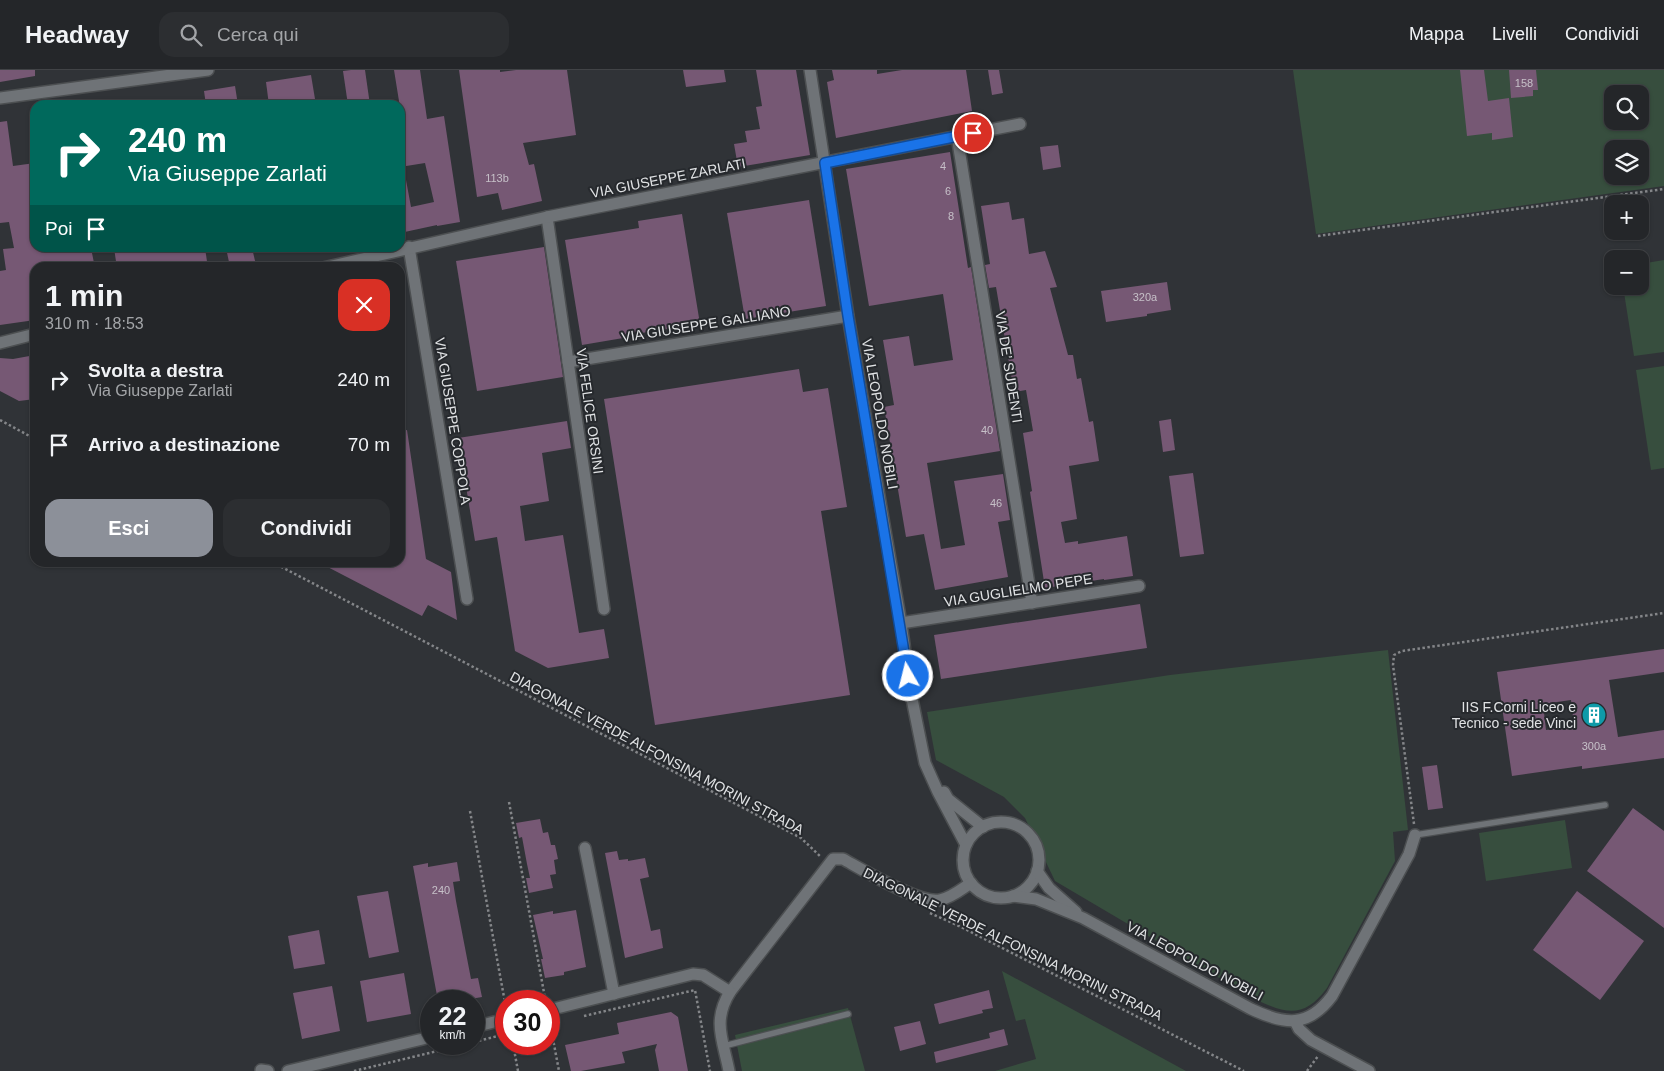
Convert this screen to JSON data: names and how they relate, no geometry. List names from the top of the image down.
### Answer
{
  "streets": {
    "street": [
      "VIA GIUSEPPE ZARLATI",
      "VIA GIUSEPPE GALLIANO",
      "VIA DE’ SUDENTI",
      "VIA FELICE ORSINI",
      "VIA LEOPOLDO NOBILI",
      "VIA GIUSEPPE COPPOLA",
      "VIA GUGLIELMO PEPE"
    ],
    "path": ["DIAGONALE VERDE ALFONSINA MORINI STRADA"]
  },
  "crossings": [
    ["VIA GIUSEPPE ZARLATI", "VIA DE’ SUDENTI"],
    ["VIA GIUSEPPE ZARLATI", "VIA FELICE ORSINI"],
    ["VIA GIUSEPPE ZARLATI", "VIA LEOPOLDO NOBILI"],
    ["VIA GIUSEPPE ZARLATI", "VIA GIUSEPPE COPPOLA"],
    ["VIA GIUSEPPE GALLIANO", "VIA FELICE ORSINI"],
    ["VIA GIUSEPPE GALLIANO", "VIA LEOPOLDO NOBILI"],
    ["VIA DE’ SUDENTI", "VIA GUGLIELMO PEPE"],
    ["VIA LEOPOLDO NOBILI", "VIA GUGLIELMO PEPE"]
  ],
  "places": {
    "building": ["IIS F.Corni Liceo e Tecnico - sede Vinci"]
  },
  "house_numbers": [
    "158",
    "4",
    "113b",
    "6",
    "8",
    "320a",
    "40",
    "46",
    "300a",
    "240"
  ],
  "page": {
    "header": "Headway",
    "search": "Cerca qui",
    "nav": ["Mappa", "Livelli", "Condividi"],
    "map_buttons": ["+", "−"],
    "turn": ["240 m", "Via Giuseppe Zarlati"],
    "then": "Poi",
    "heading": ["1 min", "310 m · 18:53"],
    "list": [
      {
        "name": "Svolta a destra",
        "note": "Via Giuseppe Zarlati",
        "value": "240 m"
      },
      {
        "name": "Arrivo a destinazione",
        "value": "70 m"
      }
    ],
    "buttons": ["Esci", "Condividi"],
    "speed": "22 km/h",
    "limit": "30"
  }
}
